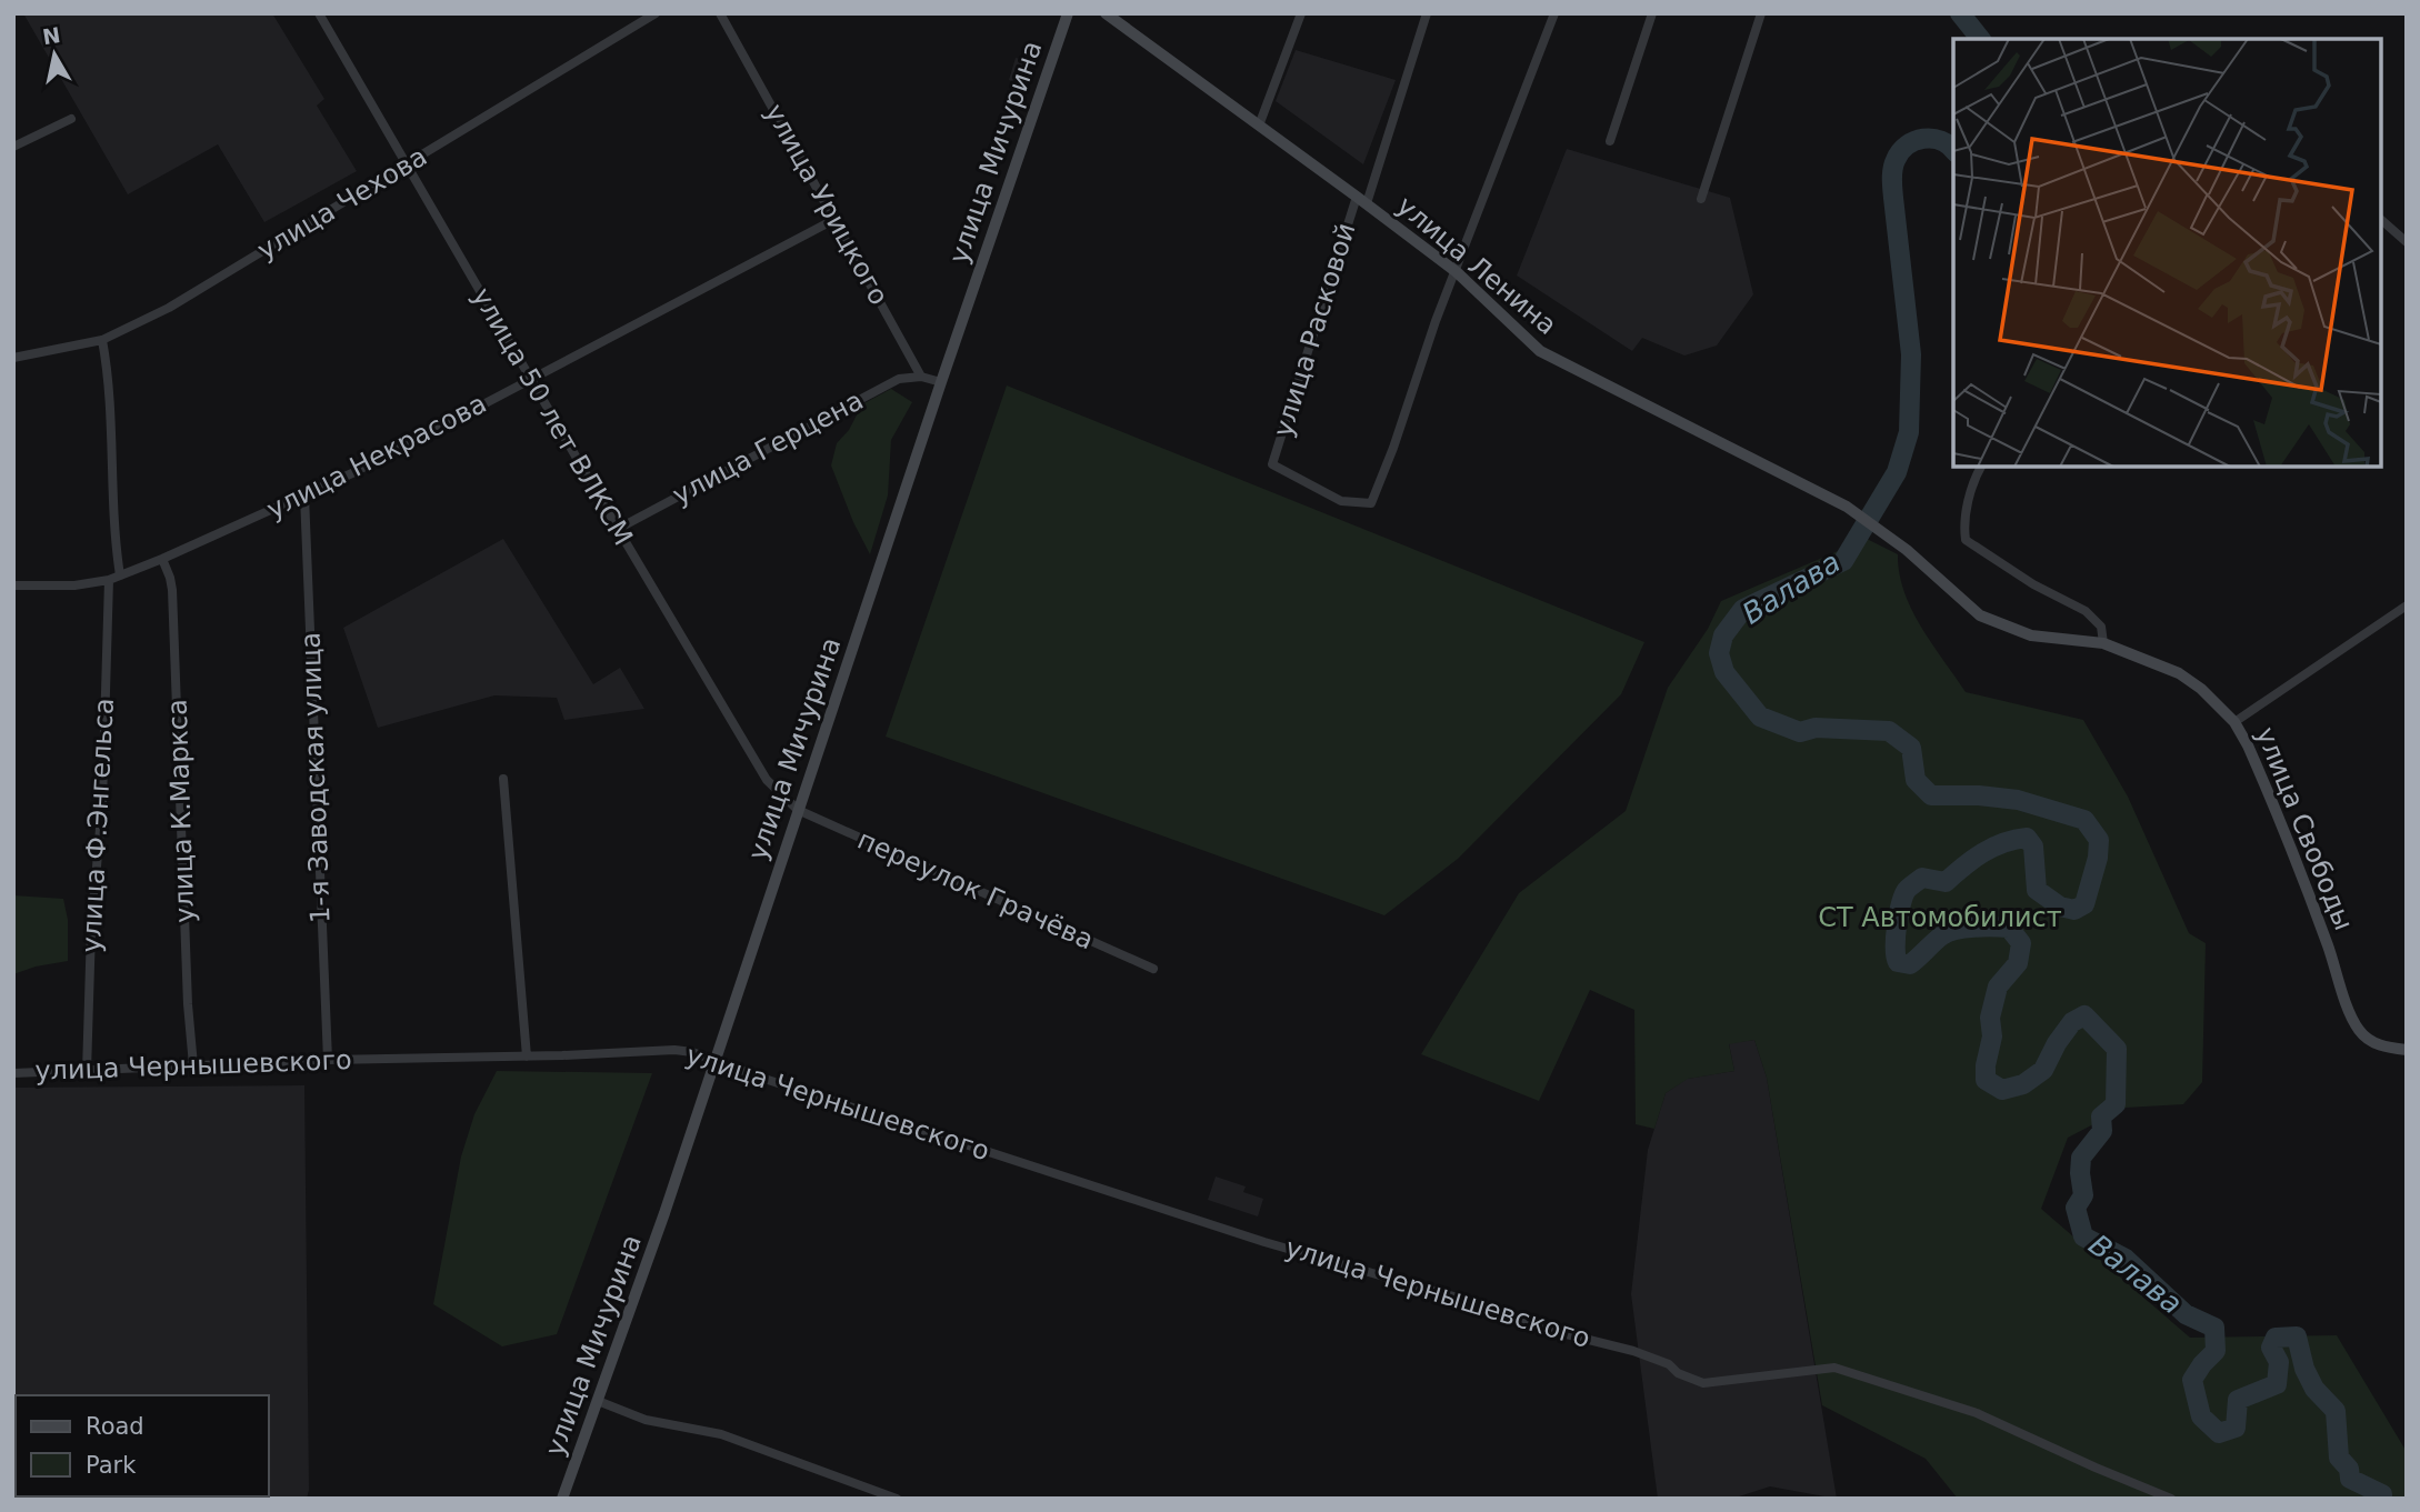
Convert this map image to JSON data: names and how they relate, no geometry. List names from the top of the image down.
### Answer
{
  "streets": {
    "main road": ["улица Мичурина", "улица Ленина", "улица Свободы"],
    "street": [
      "улица Чехова",
      "улица Урицкого",
      "улица Расковой",
      "улица 50 лет ВЛКСМ",
      "улица Герцена",
      "улица Некрасова",
      "1-я Заводская улица",
      "улица К.Маркса",
      "улица Ф.Энгельса",
      "переулок Грачёва",
      "улица Чернышевского"
    ]
  },
  "crossings": [
    ["улица Мичурина", "улица 50 лет ВЛКСМ"],
    ["улица Мичурина", "переулок Грачёва"],
    ["улица Мичурина", "улица Чернышевского"],
    ["улица Чехова", "улица 50 лет ВЛКСМ"],
    ["улица Урицкого", "улица Герцена"],
    ["улица Урицкого", "улица Некрасова"],
    ["улица Ленина", "улица Расковой"],
    ["улица Ленина", "улица Свободы"],
    ["улица 50 лет ВЛКСМ", "улица Герцена"],
    ["улица 50 лет ВЛКСМ", "улица Некрасова"],
    ["улица 50 лет ВЛКСМ", "переулок Грачёва"],
    ["улица Некрасова", "1-я Заводская улица"],
    ["улица Некрасова", "улица К.Маркса"],
    ["улица Некрасова", "улица Ф.Энгельса"],
    ["1-я Заводская улица", "улица Чернышевского"],
    ["улица К.Маркса", "улица Чернышевского"],
    ["улица Ф.Энгельса", "улица Чернышевского"]
  ],
  "water": ["Валава"],
  "parks": ["СТ Автомобилист"],
  "legend": ["Road", "Park"],
  "north": "top"
}
